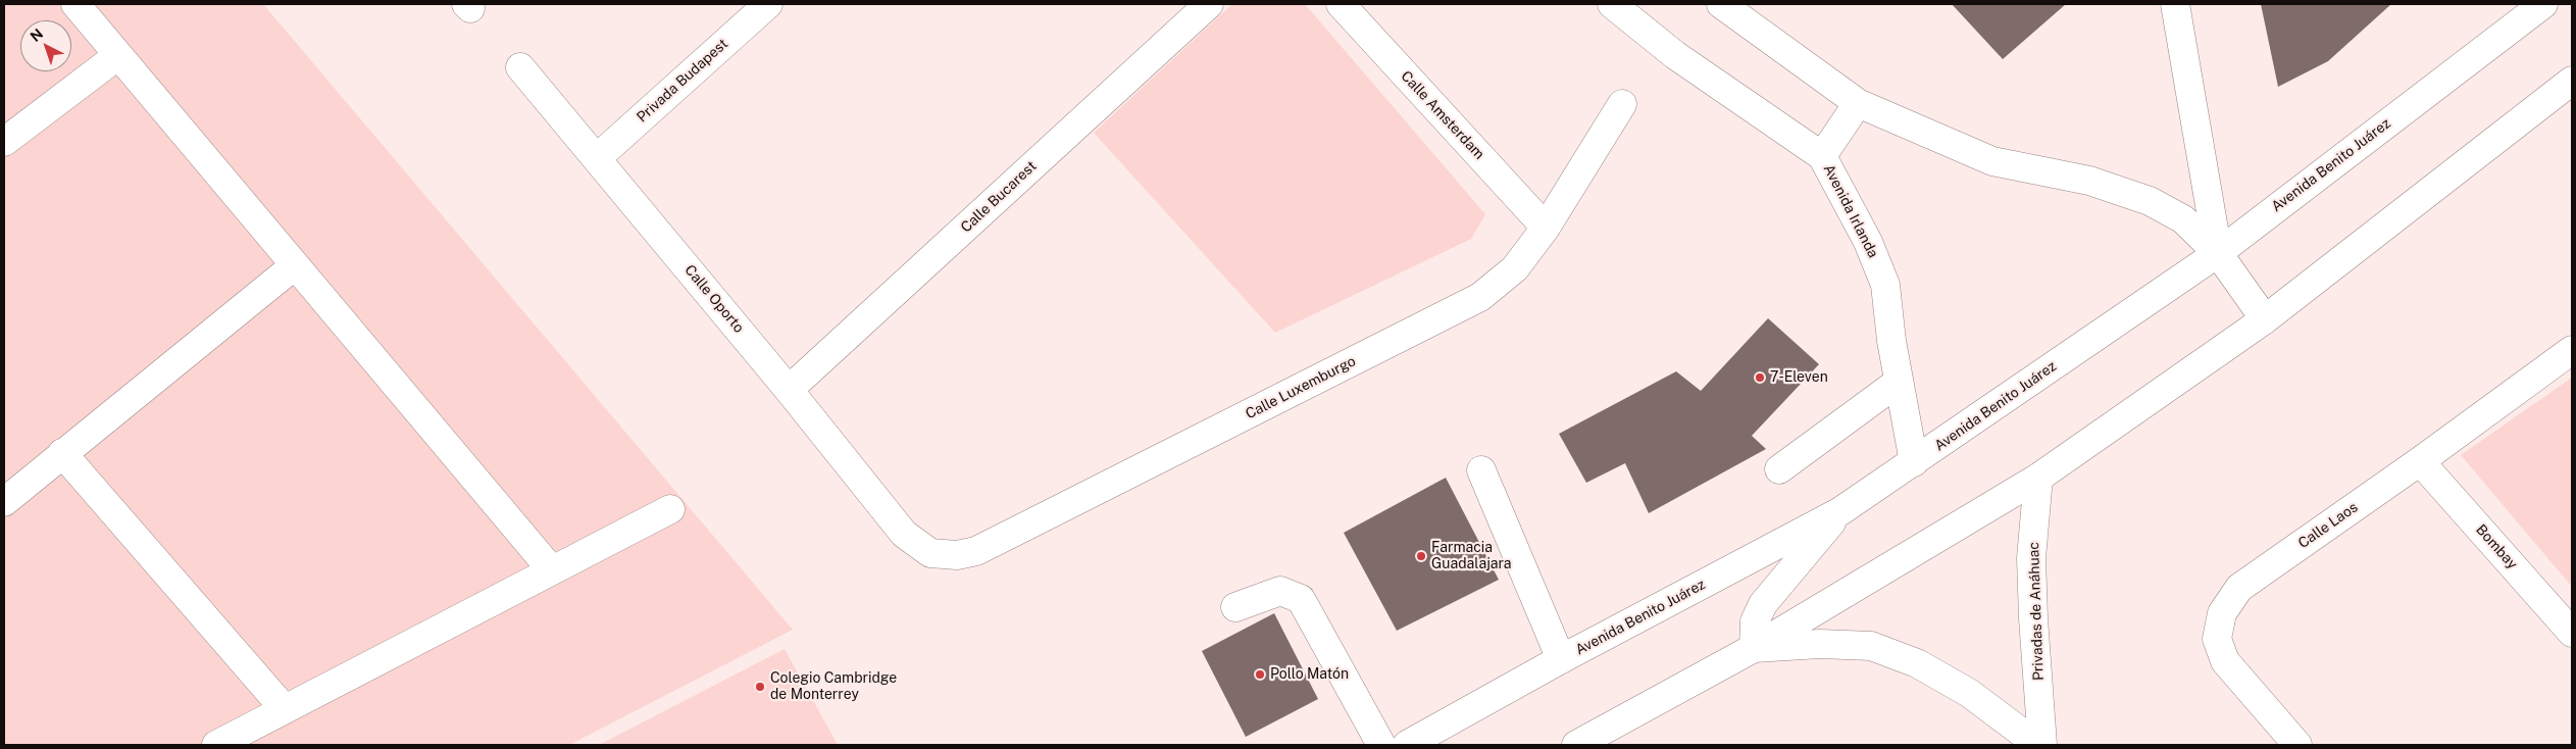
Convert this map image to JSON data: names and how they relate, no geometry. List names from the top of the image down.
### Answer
{
  "streets": {
    "street": [
      "Privada Budapest",
      "Calle Amsterdam",
      "Avenida Benito Juárez",
      "Calle Bucarest",
      "Avenida Irlanda",
      "Calle Oporto",
      "Calle Luxemburgo",
      "Calle Laos",
      "Bombay",
      "Privadas de Anáhuac"
    ]
  },
  "crossings": [
    ["Privada Budapest", "Calle Oporto"],
    ["Calle Amsterdam", "Calle Luxemburgo"],
    ["Avenida Benito Juárez", "Avenida Irlanda"],
    ["Calle Bucarest", "Calle Oporto"],
    ["Calle Oporto", "Calle Luxemburgo"],
    ["Calle Laos", "Bombay"]
  ],
  "places": [
    "7-Eleven",
    "Farmacia Guadalajara",
    "Pollo Matón",
    "Colegio Cambridge de Monterrey"
  ],
  "north": "top left"
}
